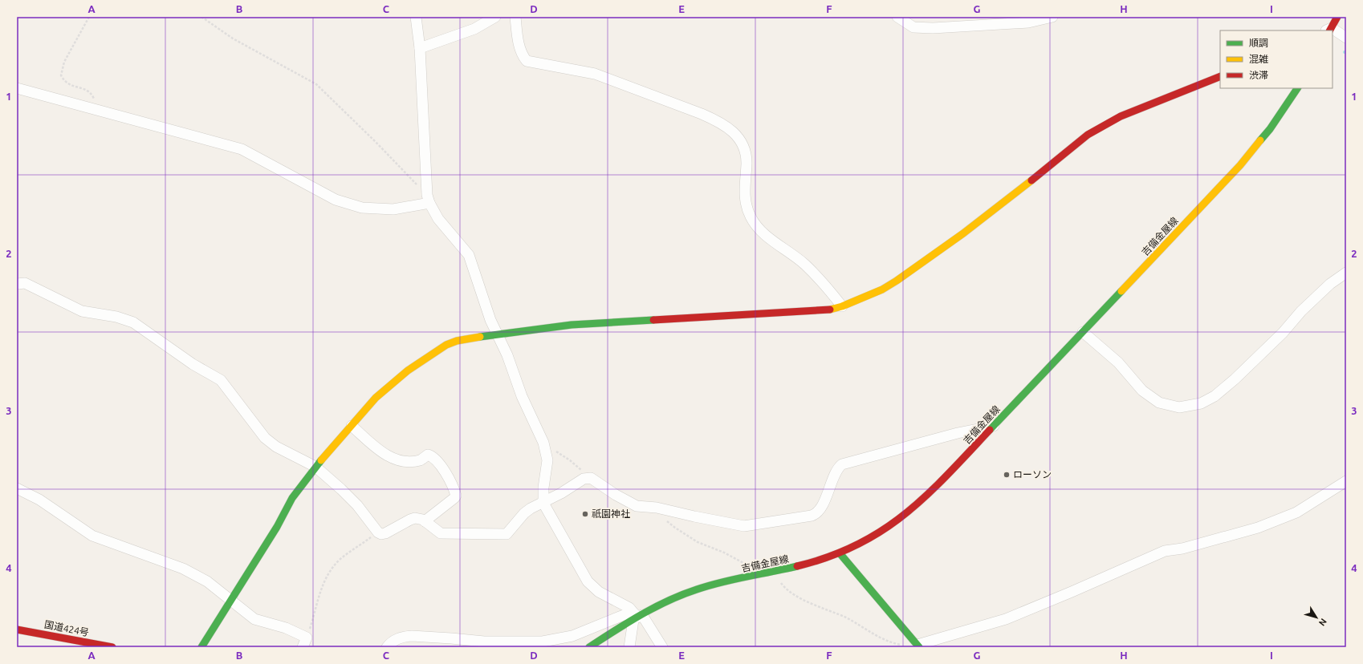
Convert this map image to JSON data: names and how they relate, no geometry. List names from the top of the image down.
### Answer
{
  "streets": {
    "main road": ["吉備金屋線", "国道424号"]
  },
  "places": ["ローソン", "祇園神社"],
  "legend": ["順調", "混雑", "渋滞"],
  "north": "bottom right",
  "grid": {
    "columns": [
      "A",
      "B",
      "C",
      "D",
      "E",
      "F",
      "G",
      "H",
      "I"
    ],
    "rows": [
      "1",
      "2",
      "3",
      "4"
    ]
  }
}
